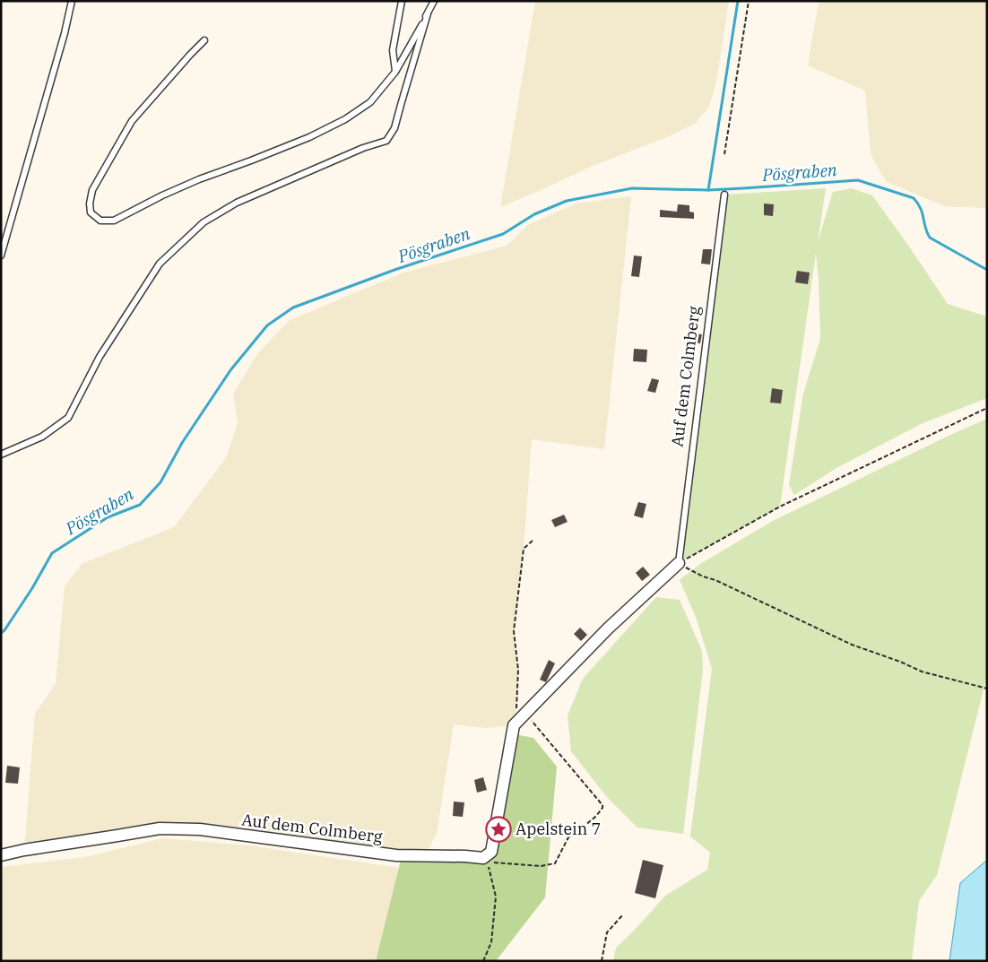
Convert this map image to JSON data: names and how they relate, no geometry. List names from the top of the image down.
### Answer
{
  "streets": {
    "street": ["Auf dem Colmberg"]
  },
  "water": ["Pösgraben"],
  "places": {
    "place": ["Apelstein 7"]
  }
}
